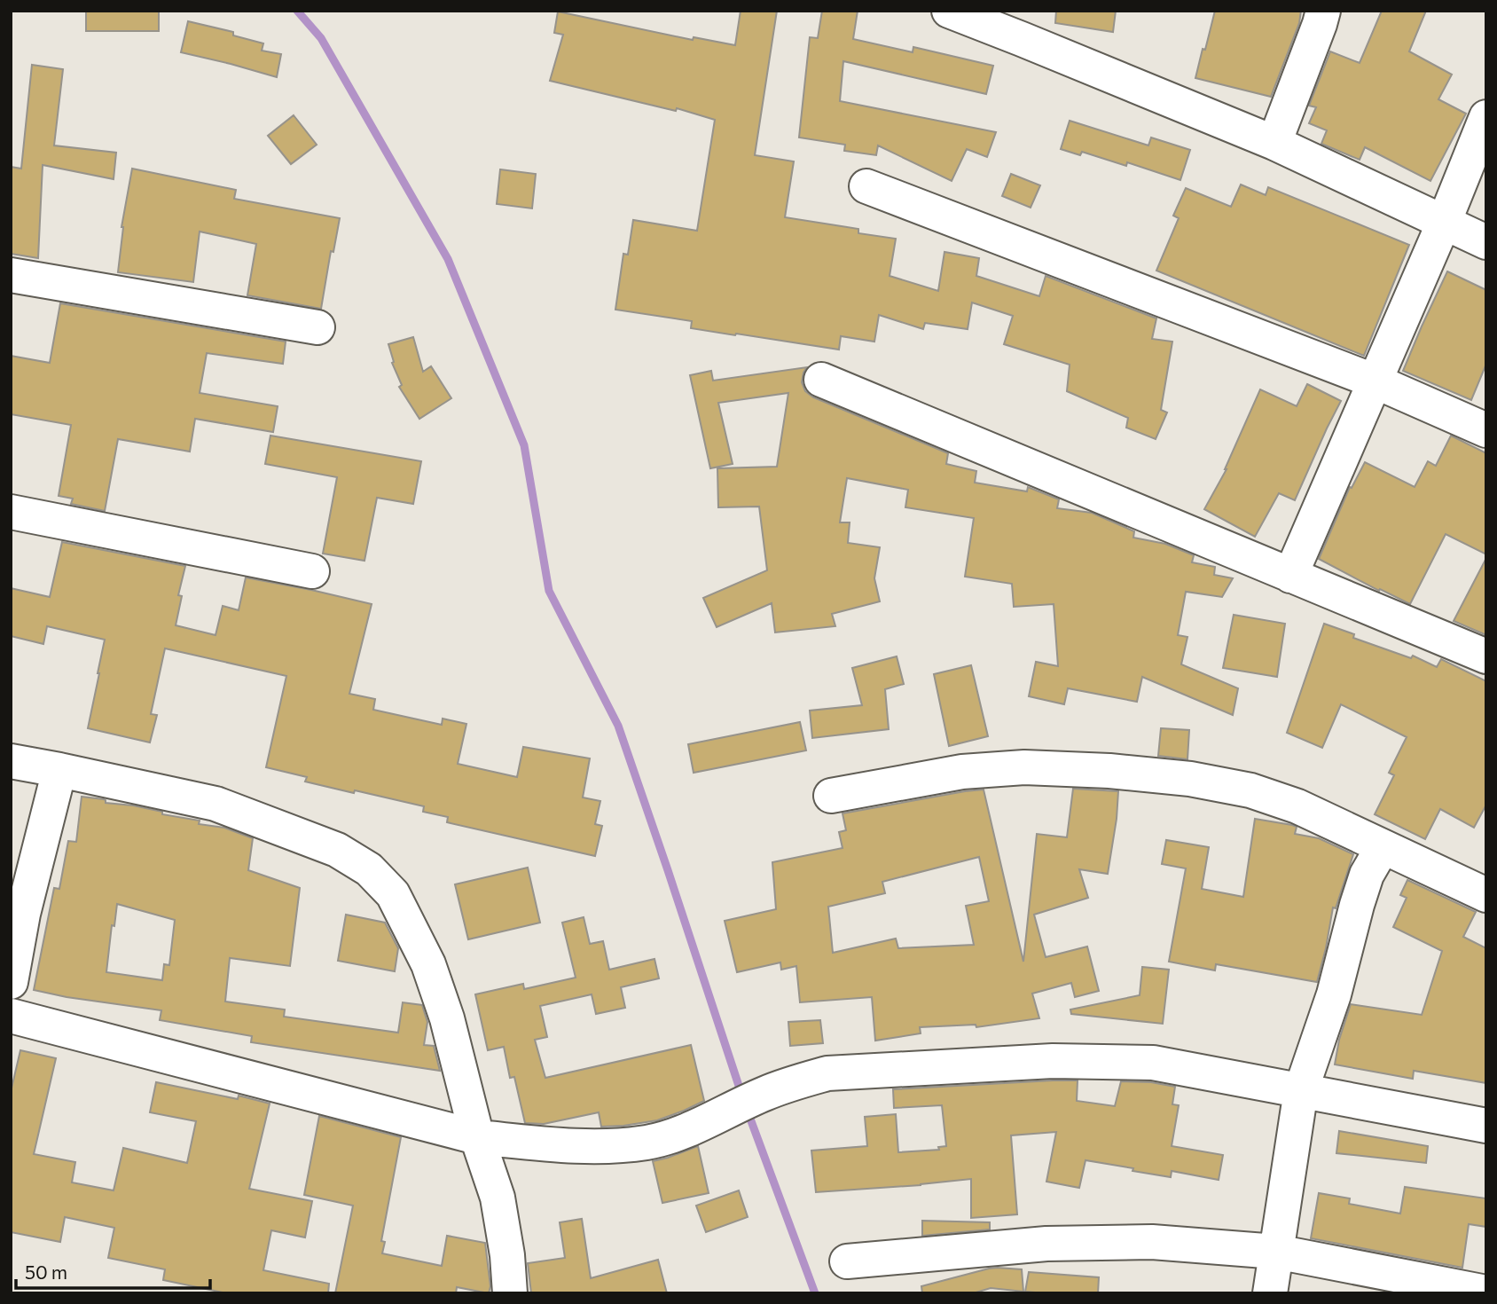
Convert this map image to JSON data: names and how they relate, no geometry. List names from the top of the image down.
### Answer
{
  "scale_bar": "50 m"
}
